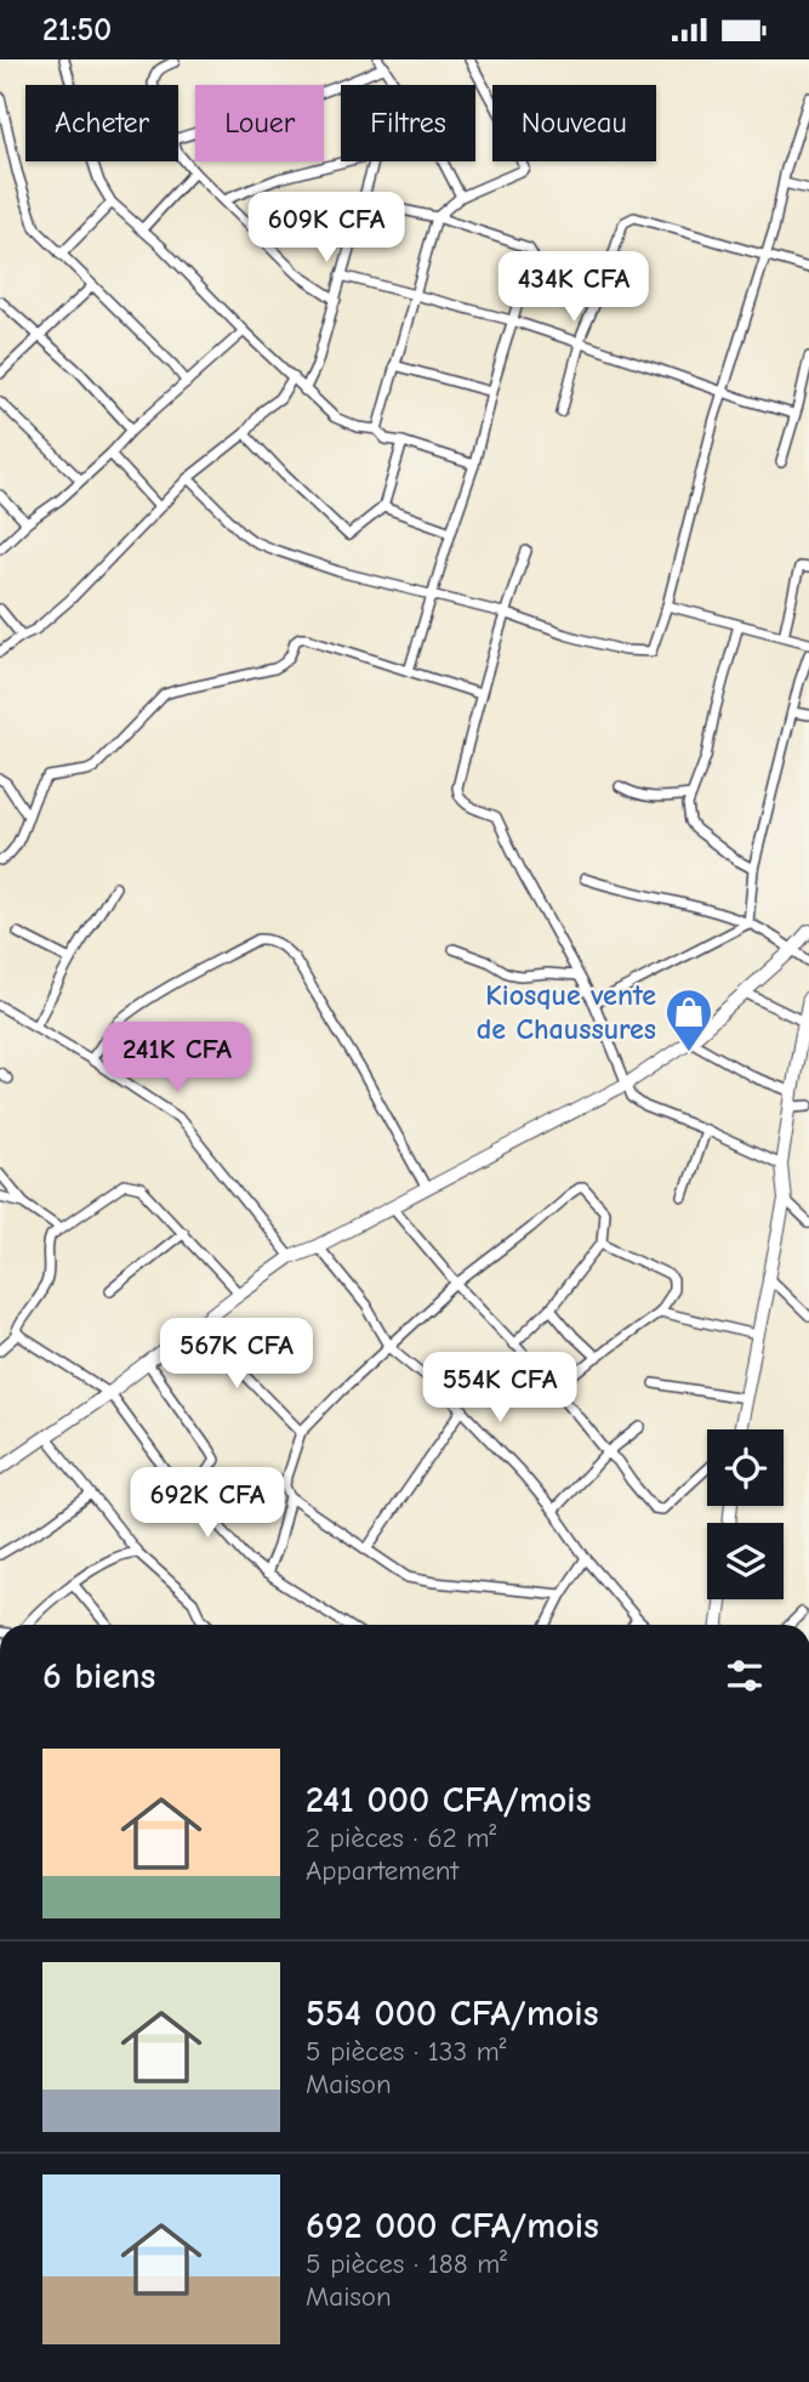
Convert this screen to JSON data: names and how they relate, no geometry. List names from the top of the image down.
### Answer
{
  "places": {
    "shop": ["Kiosque vente de Chaussures"]
  },
  "page": {
    "status": "21:50",
    "chip": [
      "Acheter",
      "Louer",
      "Filtres",
      "Nouveau"
    ],
    "price": [
      "609K CFA",
      "434K CFA",
      "241K CFA",
      "567K CFA",
      "554K CFA",
      "692K CFA"
    ],
    "heading": "6 biens",
    "list": [
      {
        "name": "241 000 CFA/mois",
        "note": "2 pièces · 62 m² · Appartement"
      },
      {
        "name": "554 000 CFA/mois",
        "note": "5 pièces · 133 m² · Maison"
      },
      {
        "name": "692 000 CFA/mois",
        "note": "5 pièces · 188 m² · Maison"
      }
    ]
  }
}
